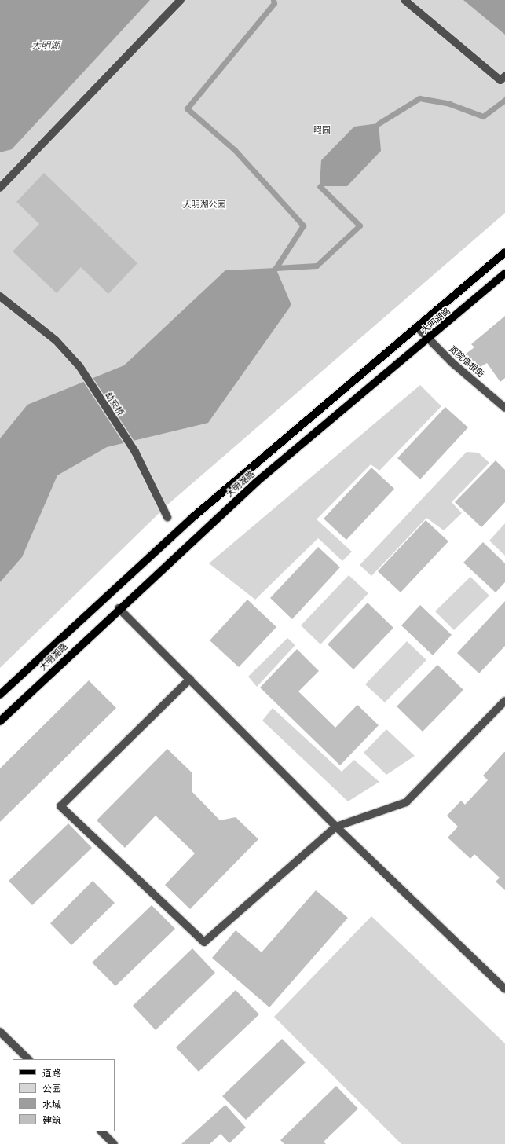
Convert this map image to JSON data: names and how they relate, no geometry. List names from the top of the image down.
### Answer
{
  "streets": {
    "main road": ["大明湖路"],
    "street": ["贡院墙根街", "幼安桥"]
  },
  "crossings": [
    ["大明湖路", "贡院墙根街"]
  ],
  "water": ["大明湖"],
  "parks": ["暇园", "大明湖公园"],
  "legend": [
    "道路",
    "公园",
    "水域",
    "建筑"
  ]
}
